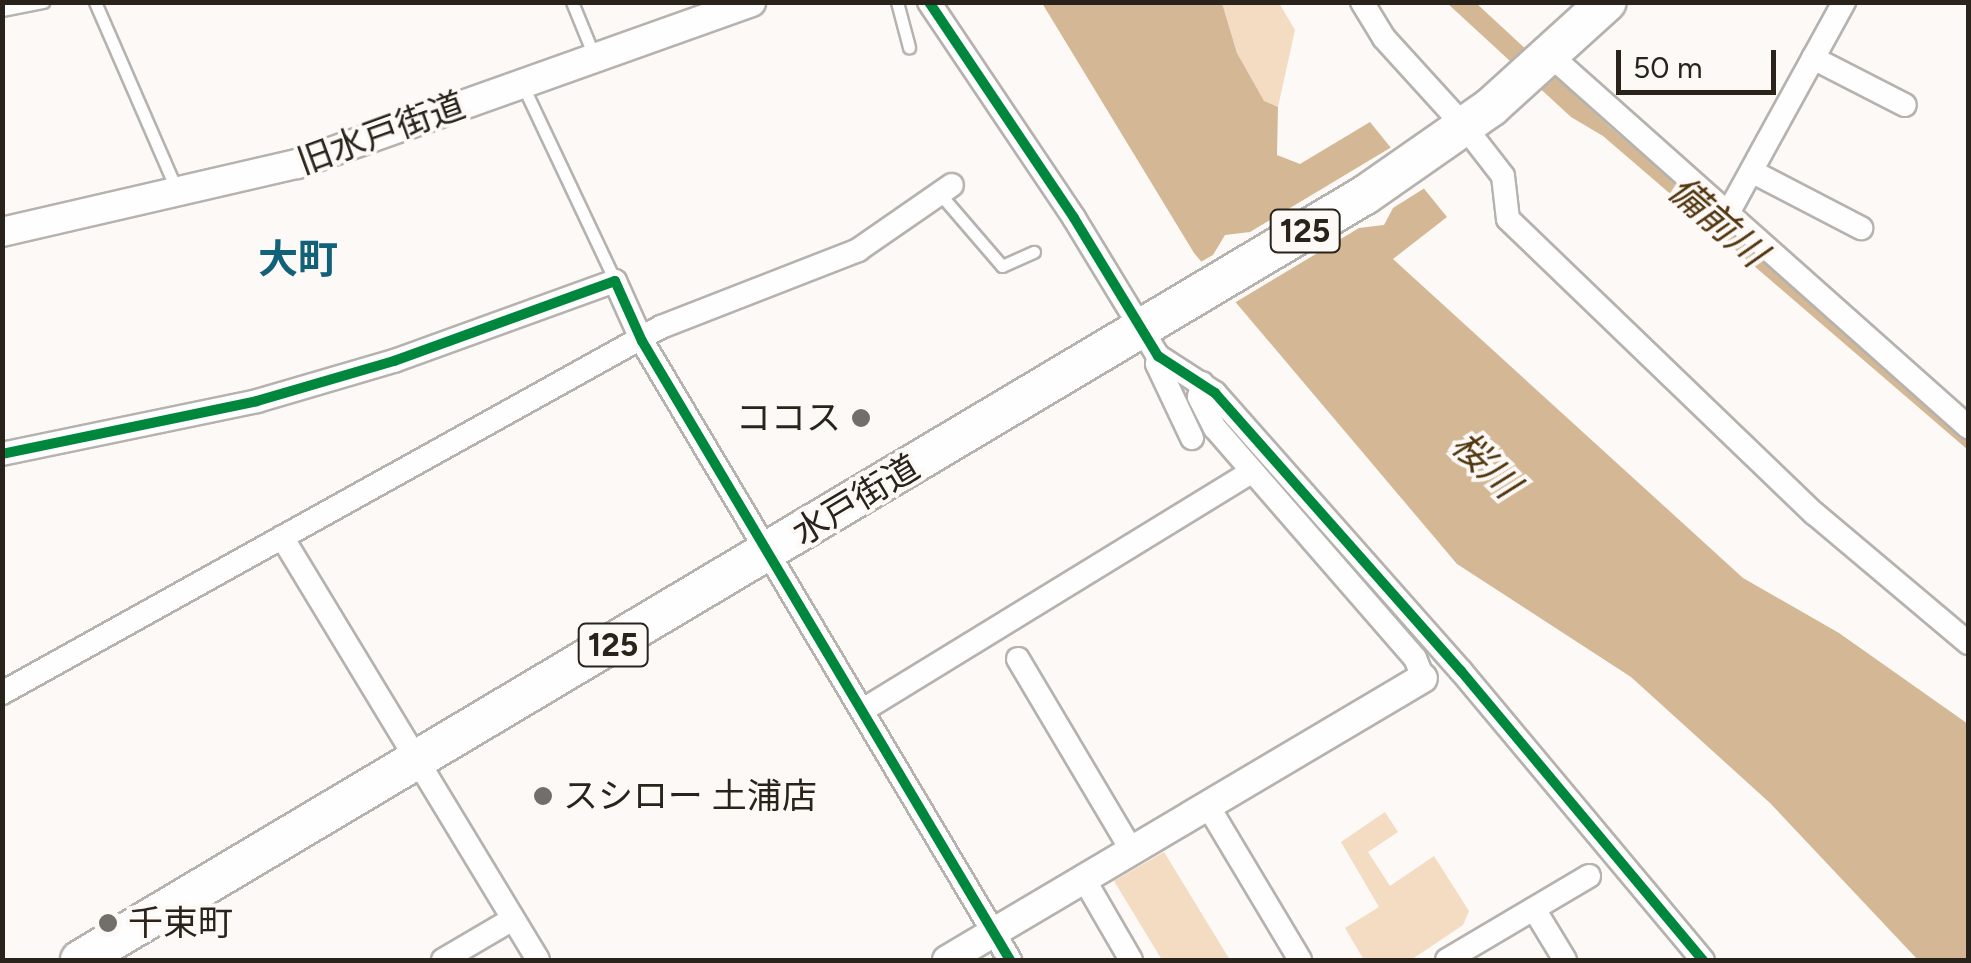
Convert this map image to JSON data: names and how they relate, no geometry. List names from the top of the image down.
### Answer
{
  "streets": {
    "highway": ["125", "水戸街道"],
    "street": ["旧水戸街道"]
  },
  "districts": ["大町"],
  "water": ["備前川", "桜川"],
  "places": ["ココス", "スシロー 土浦店", "千束町"],
  "scale_bar": "50 m"
}
